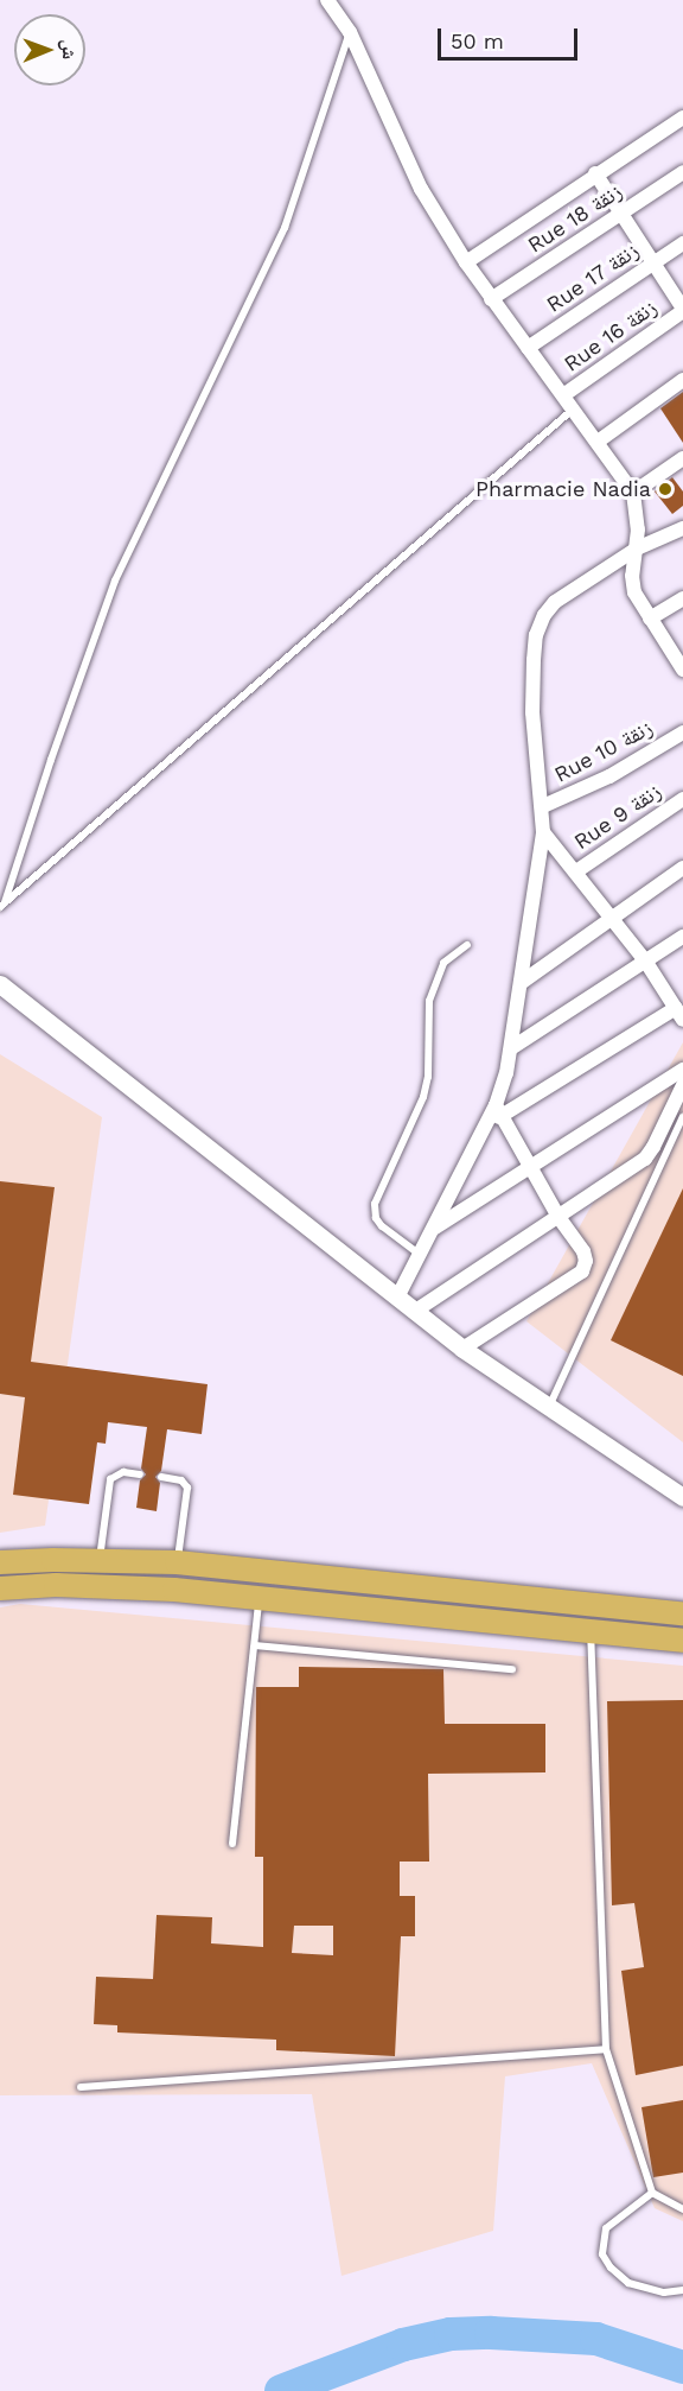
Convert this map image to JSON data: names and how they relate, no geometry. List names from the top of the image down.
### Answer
{
  "streets": {
    "street": [
      "Rue 18 زنقة",
      "Rue 17 زنقة",
      "Rue 16 زنقة",
      "Rue 10 زنقة",
      "Rue 9 زنقة"
    ]
  },
  "places": ["Pharmacie Nadia"],
  "scale_bar": "50 m",
  "north": "right"
}
